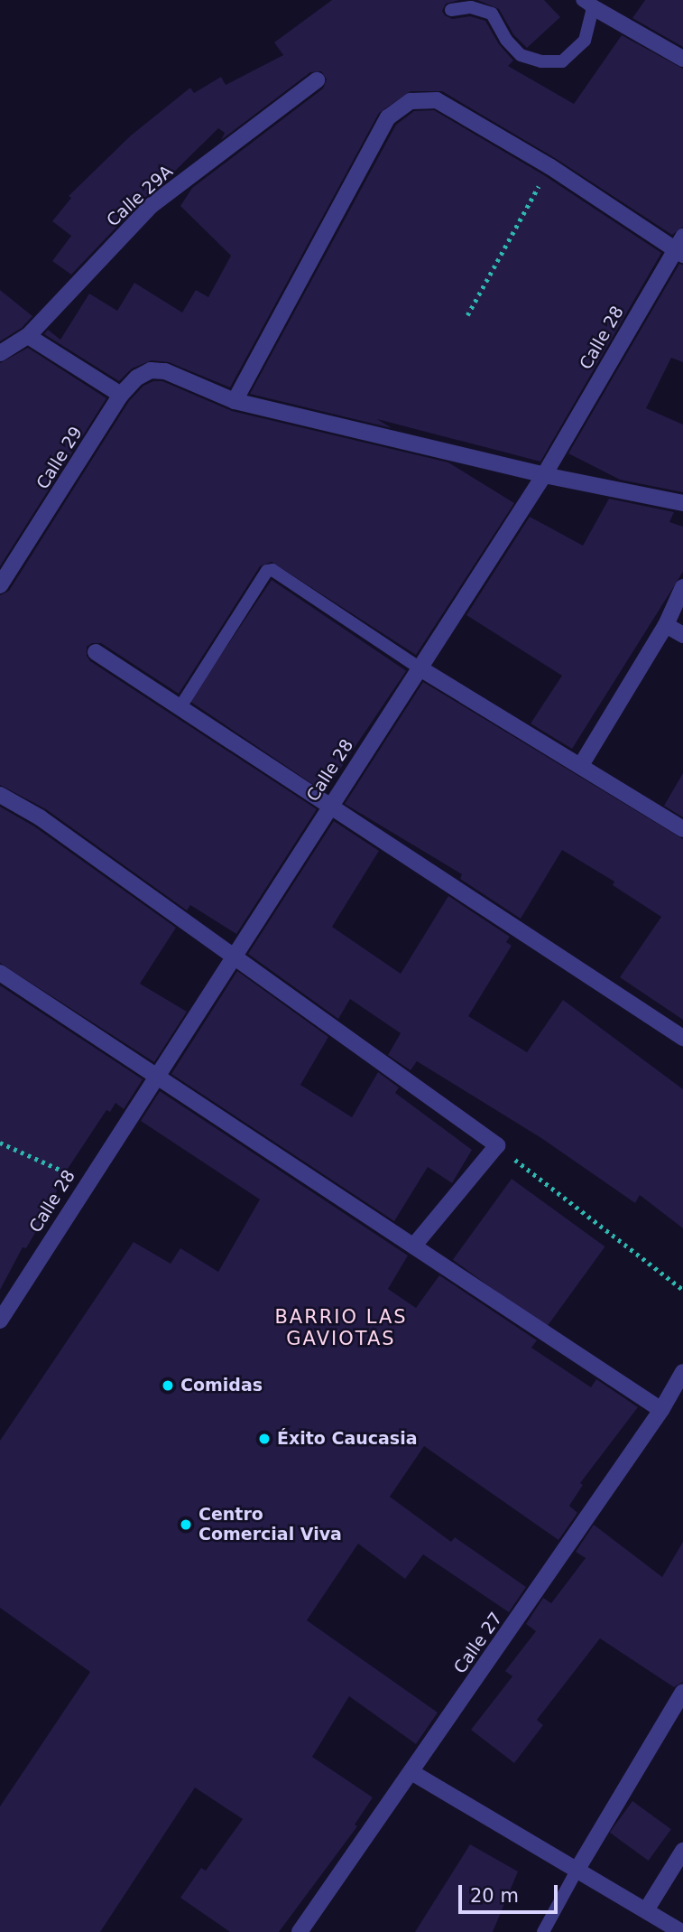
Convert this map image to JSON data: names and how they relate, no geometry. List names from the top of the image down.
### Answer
{
  "streets": {
    "street": [
      "Calle 29A",
      "Calle 28",
      "Calle 29",
      "Calle 27"
    ]
  },
  "districts": ["BARRIO LAS GAVIOTAS"],
  "places": ["Comidas", "Éxito Caucasia", "Centro Comercial Viva"],
  "scale_bar": "20 m"
}
